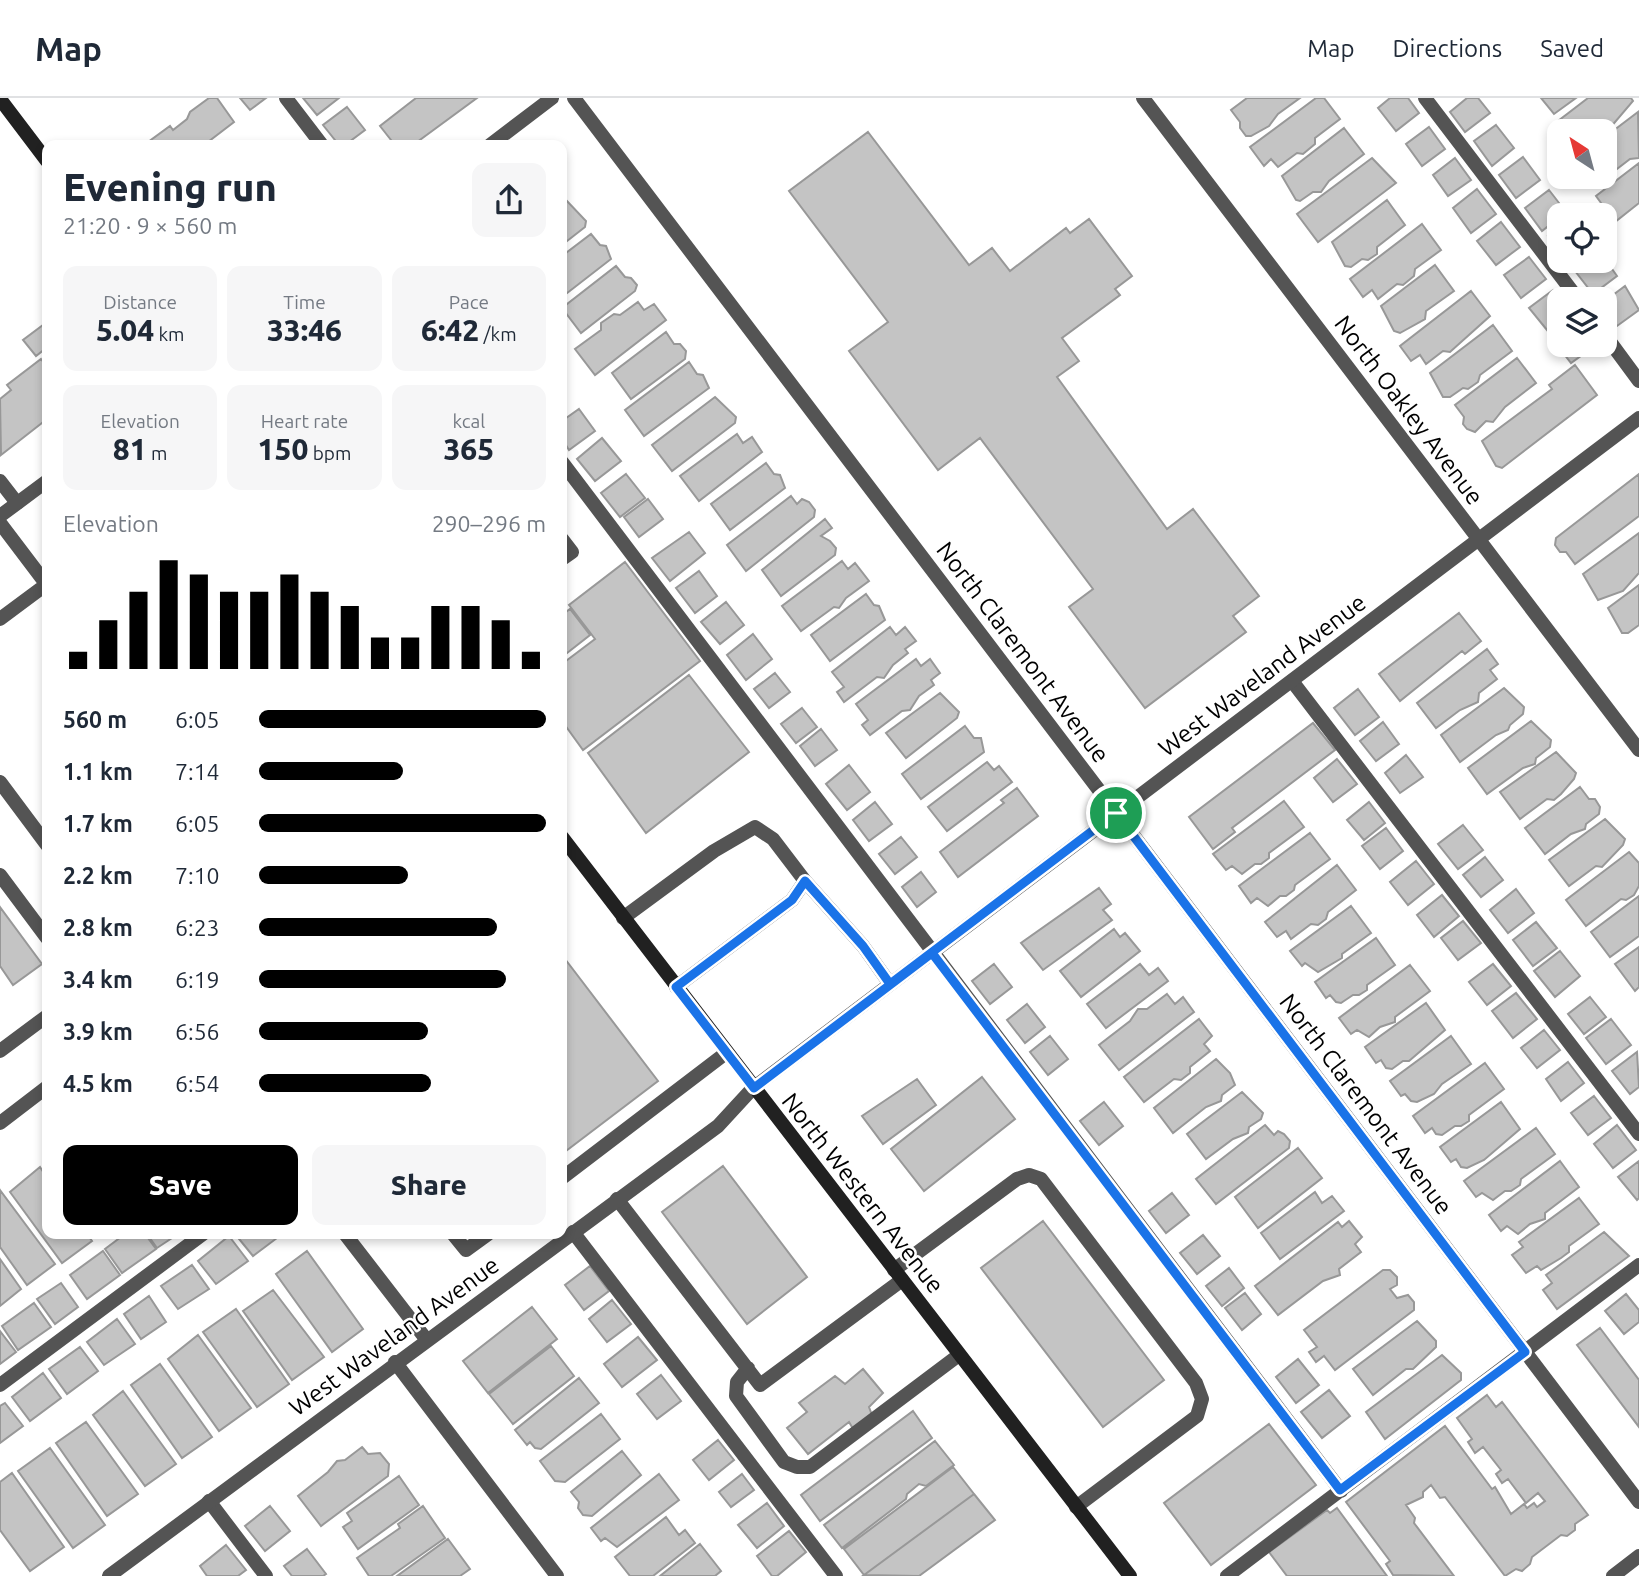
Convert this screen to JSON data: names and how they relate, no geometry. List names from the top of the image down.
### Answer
{
  "streets": {
    "main road": ["North Western Avenue"],
    "street": ["North Oakley Avenue", "North Claremont Avenue", "West Waveland Avenue"]
  },
  "crossings": [
    ["North Oakley Avenue", "West Waveland Avenue"],
    ["North Claremont Avenue", "West Waveland Avenue"],
    ["West Waveland Avenue", "North Western Avenue"]
  ],
  "north": "top left",
  "page": {
    "header": "Map",
    "nav": ["Map", "Directions", "Saved"],
    "heading": ["Evening run", "21:20 · 9 × 560 m"],
    "stats": [
      ["Distance", "5.04 km"],
      ["Time", "33:46"],
      ["Pace", "6:42 /km"],
      ["Elevation", "81 m"],
      ["Heart rate", "150 bpm"],
      ["kcal", "365"]
    ],
    "chart": ["Elevation", "290–296 m"],
    "list": [
      {
        "name": "560 m",
        "note": "6:05"
      },
      {
        "name": "1.1 km",
        "note": "7:14"
      },
      {
        "name": "1.7 km",
        "note": "6:05"
      },
      {
        "name": "2.2 km",
        "note": "7:10"
      },
      {
        "name": "2.8 km",
        "note": "6:23"
      },
      {
        "name": "3.4 km",
        "note": "6:19"
      },
      {
        "name": "3.9 km",
        "note": "6:56"
      },
      {
        "name": "4.5 km",
        "note": "6:54"
      }
    ],
    "buttons": ["Save", "Share"]
  }
}
